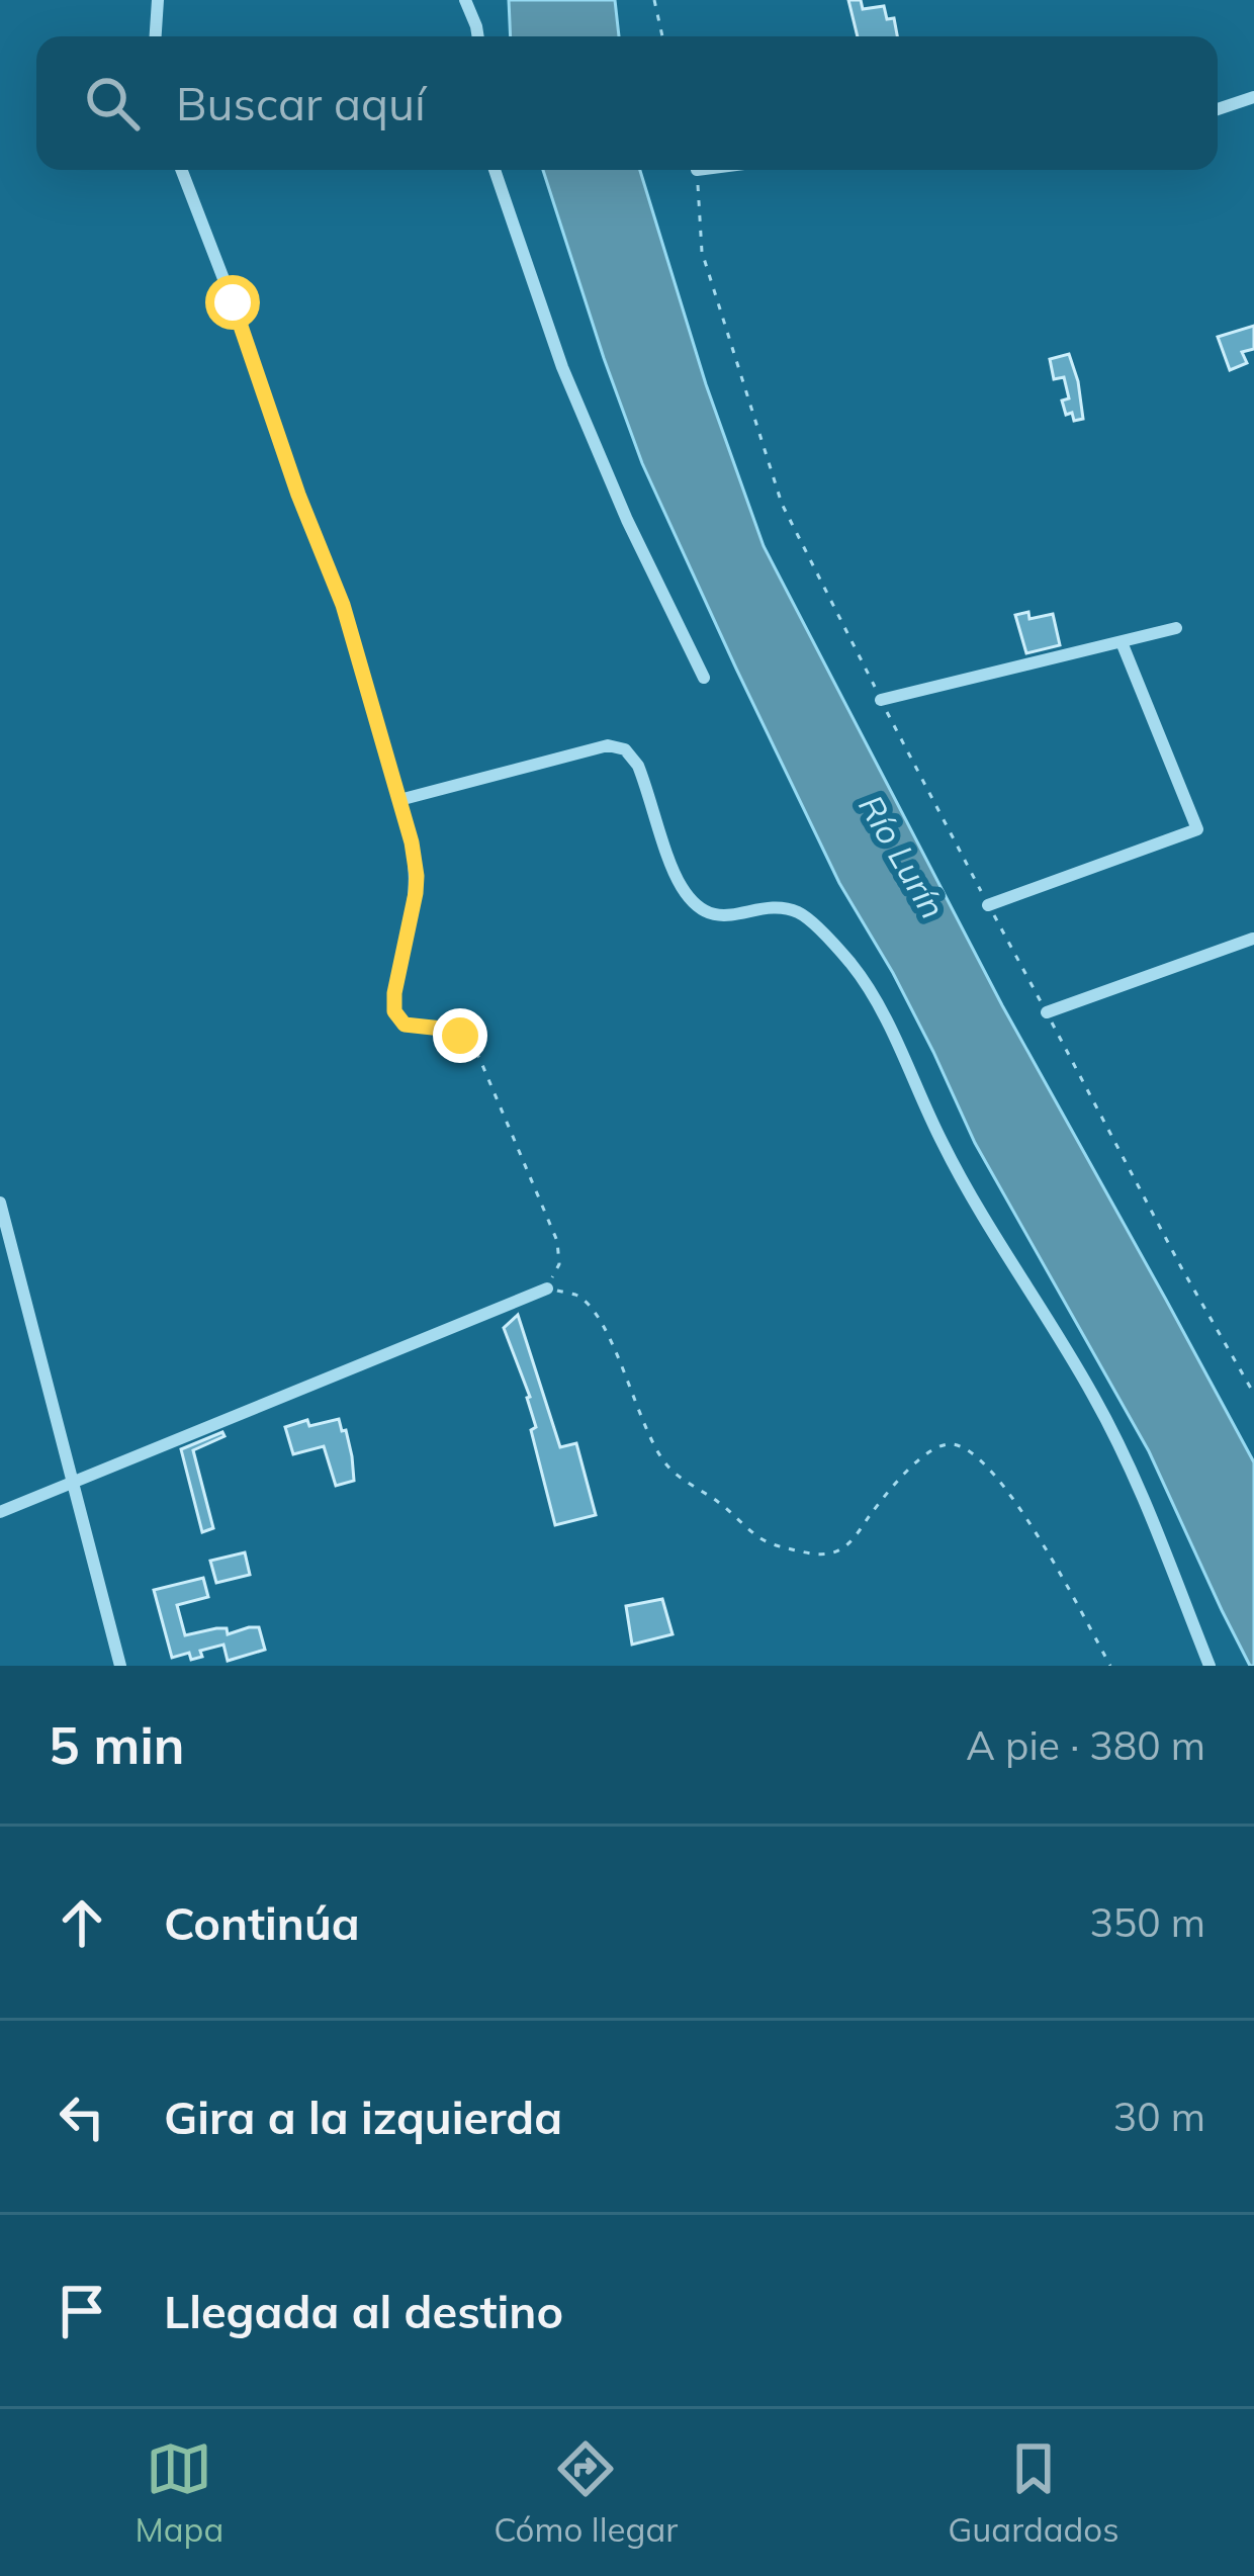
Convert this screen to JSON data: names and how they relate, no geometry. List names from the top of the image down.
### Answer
{
  "water": ["Río Lurín"],
  "page": {
    "search": "Buscar aquí",
    "heading": ["5 min", "A pie · 380 m"],
    "list": [
      ["Continúa", "350 m"],
      ["Gira a la izquierda", "30 m"],
      "Llegada al destino"
    ],
    "nav": ["Mapa", "Cómo llegar", "Guardados"]
  }
}
